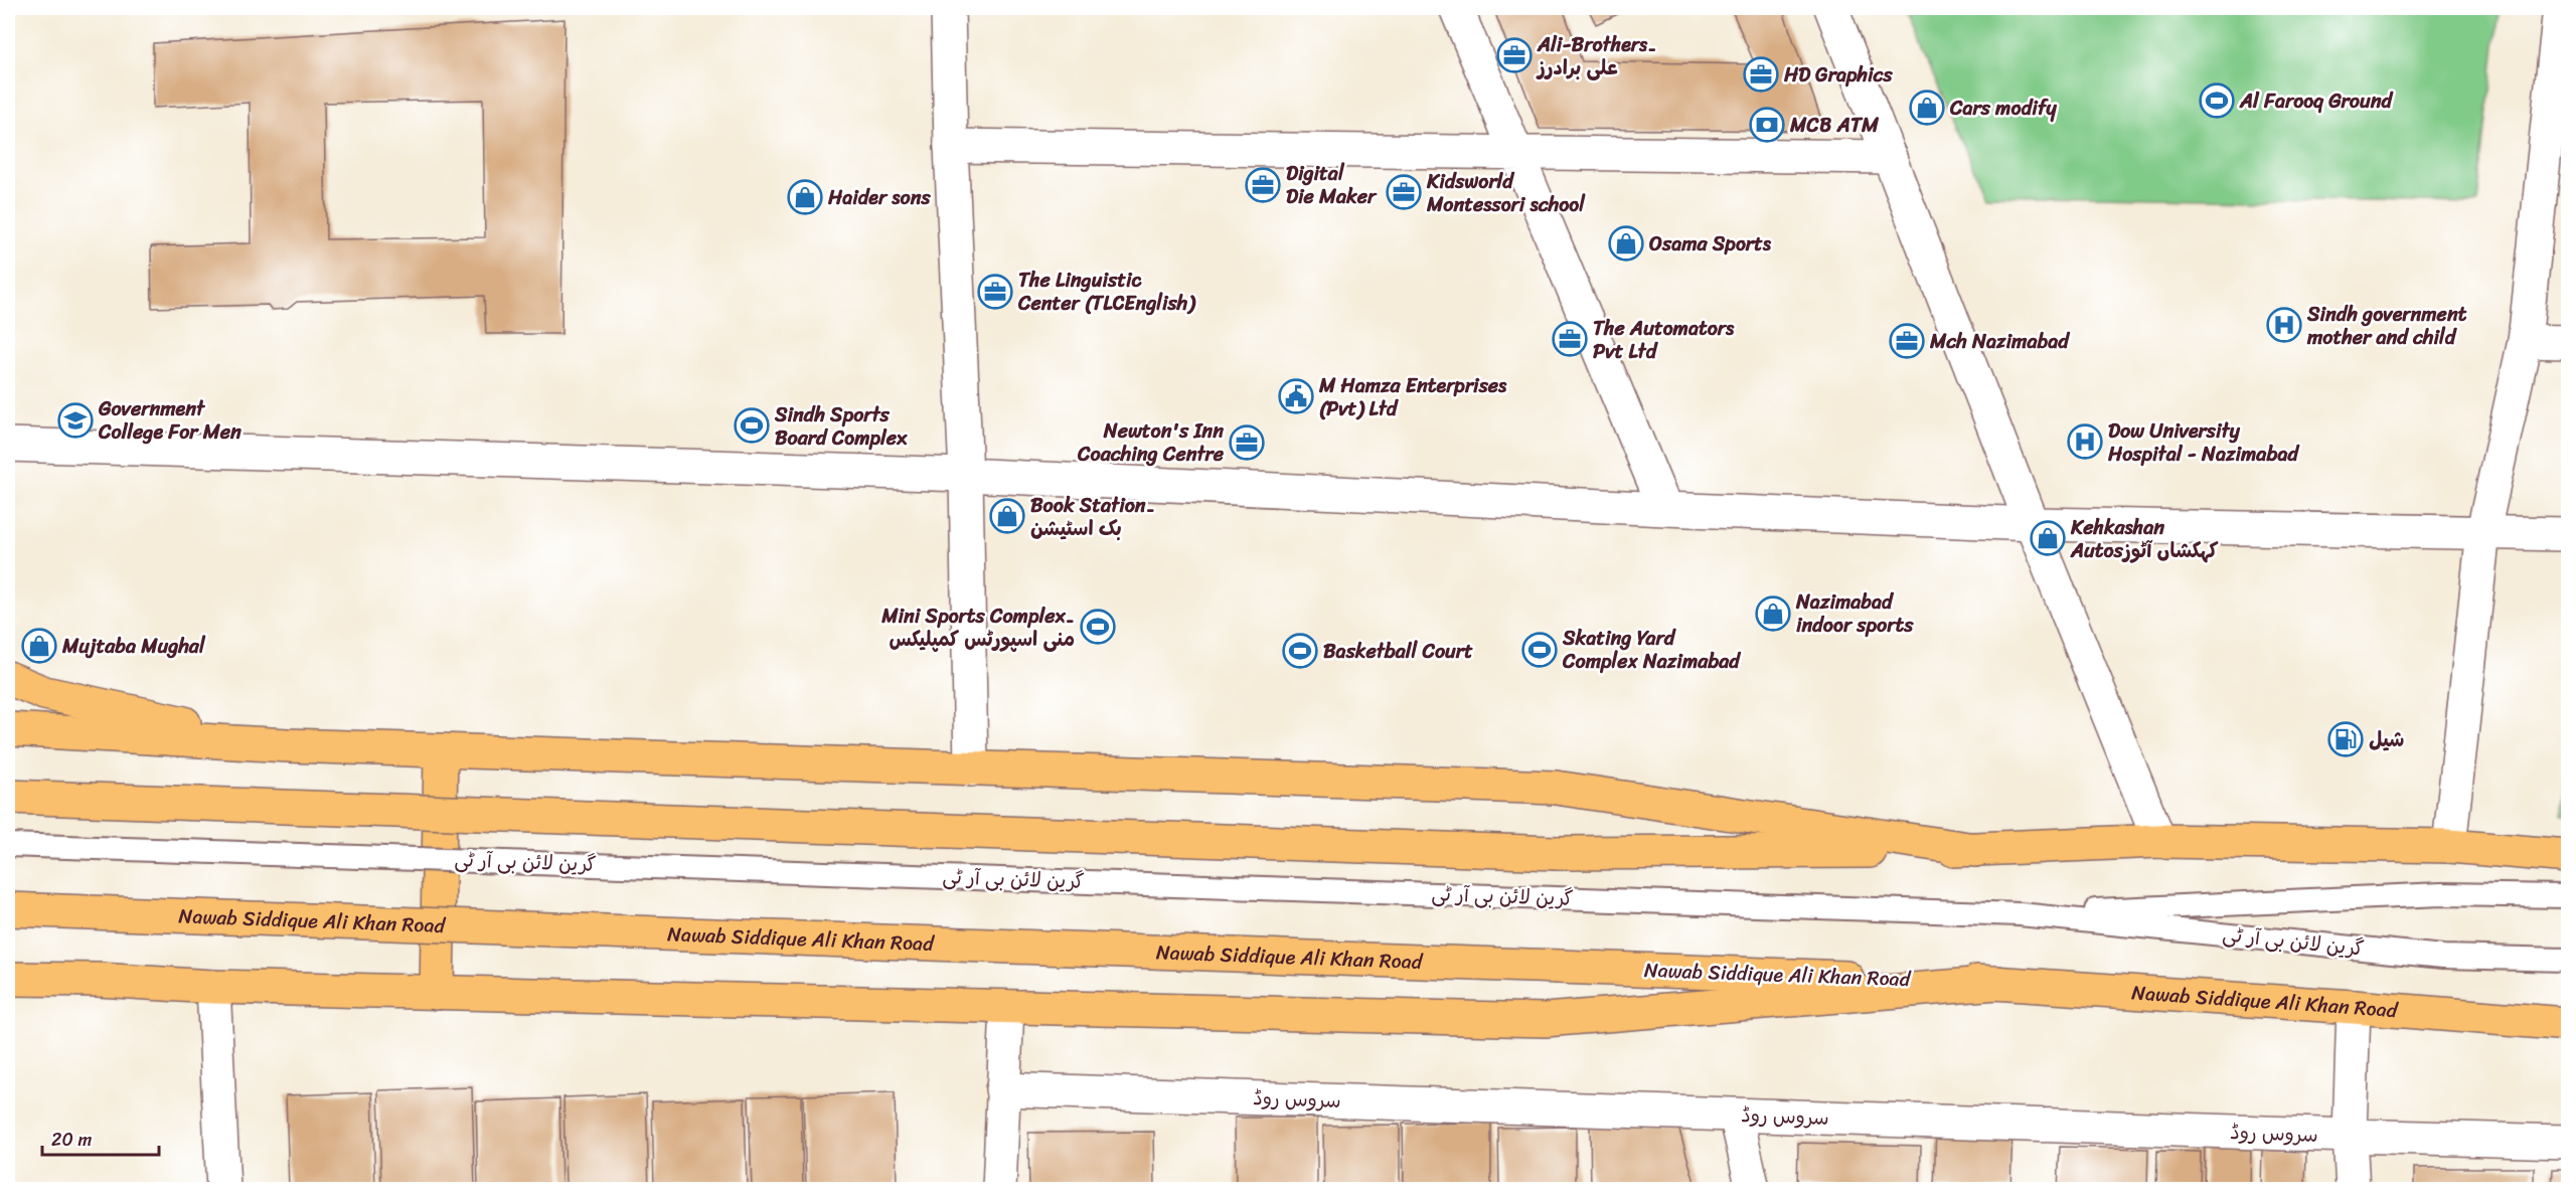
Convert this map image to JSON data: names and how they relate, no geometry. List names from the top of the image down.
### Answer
{
  "streets": {
    "main road": ["Nawab Siddique Ali Khan Road"],
    "street": ["سروس روڈ"],
    "lane": ["گرین لائن بی آر ٹی"]
  },
  "places": {
    "office": [
      "Ali-Brothers۔ علی برادرز",
      "HD Graphics",
      "Digital Die Maker",
      "Kidsworld Montessori school",
      "The Linguistic Center (TLCEnglish)",
      "The Automators Pvt Ltd",
      "Mch Nazimabad",
      "Newton's Inn Coaching Centre"
    ],
    "sports": [
      "Al Farooq Ground",
      "Sindh Sports Board Complex",
      "Mini Sports Complex۔ منی اسپورٹس کمپلیکس",
      "Skating Yard Complex Nazimabad",
      "Basketball Court"
    ],
    "shop": [
      "Cars modify",
      "Haider sons",
      "Osama Sports",
      "Book Station۔ بک اسٹیشن",
      "Kehkashan Autosکہکشاں آٹوز",
      "Nazimabad indoor sports",
      "Mujtaba Mughal"
    ],
    "bank": ["MCB ATM"],
    "hospital": ["Sindh government mother and child", "Dow University Hospital - Nazimabad"],
    "public building": ["M Hamza Enterprises (Pvt) Ltd"],
    "school or university": ["Government College For Men"],
    "fuel station": ["شیل"]
  },
  "scale_bar": "20 m"
}
